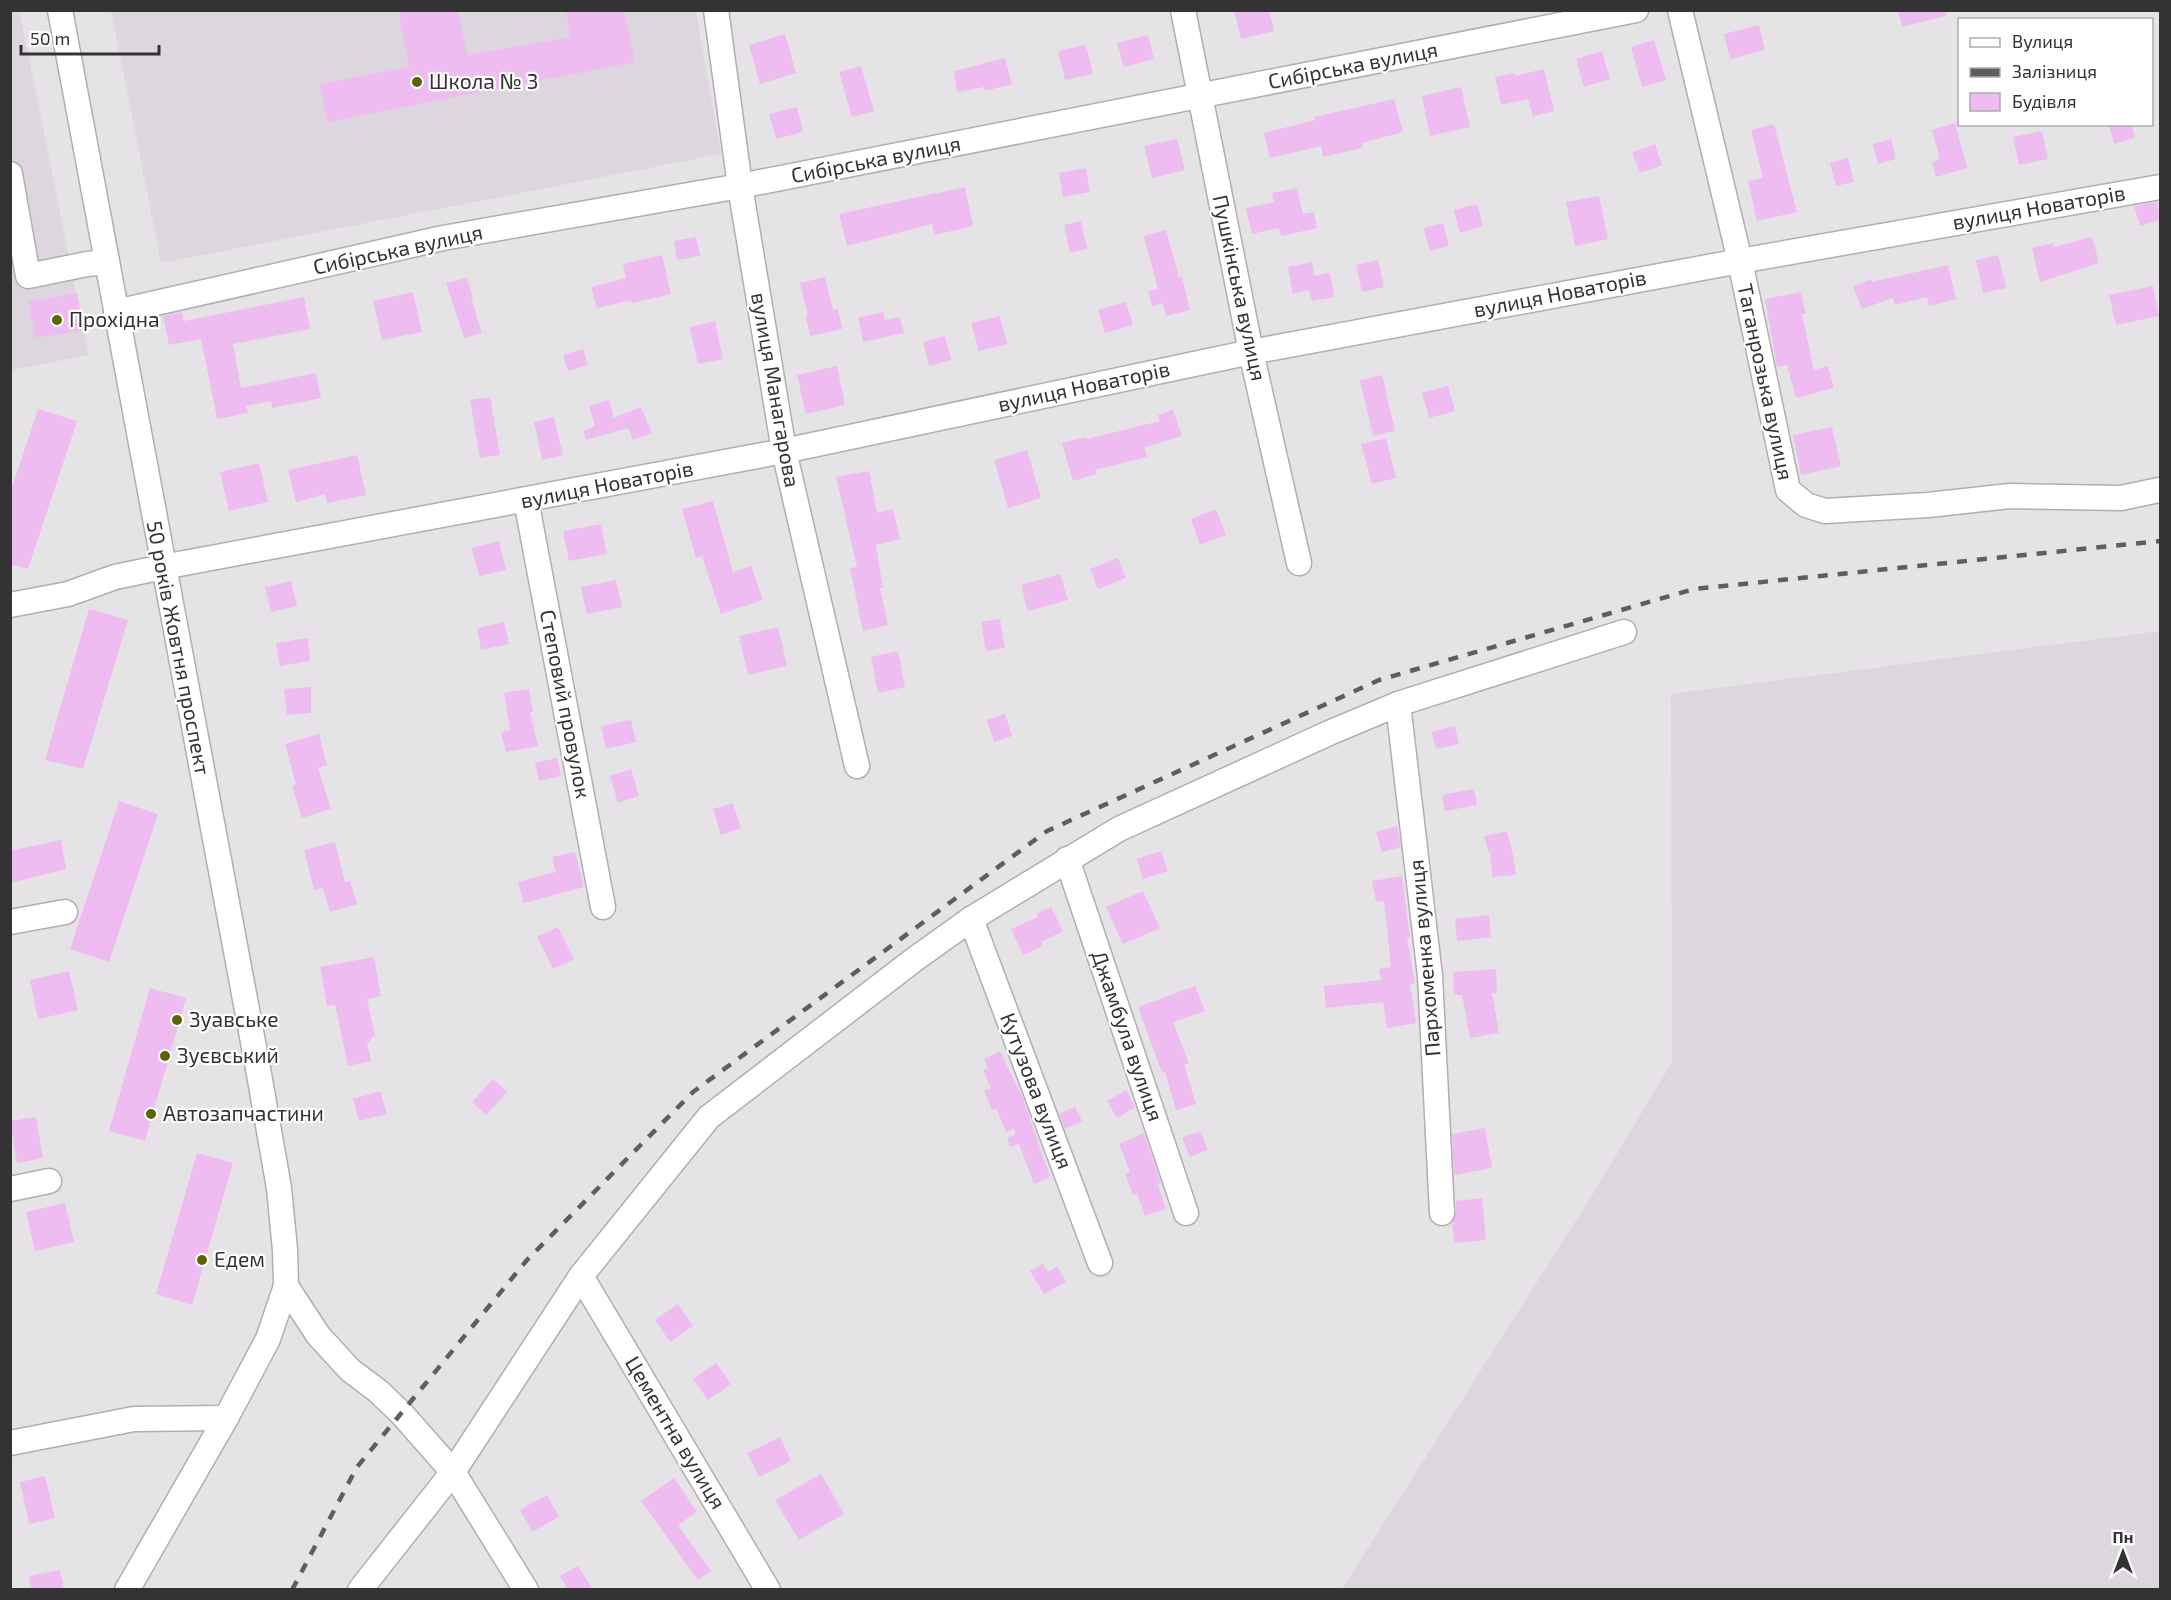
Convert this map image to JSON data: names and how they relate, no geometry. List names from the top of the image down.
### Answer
{
  "streets": {
    "street": [
      "Сибірська вулиця",
      "вулиця Новаторів",
      "Пушкінська вулиця",
      "Таганрозька вулиця",
      "вулиця Манагарова",
      "50 років Жовтня проспект",
      "Степовий провулок",
      "Пархоменка вулиця",
      "Джамбула вулиця",
      "Кутузова вулиця",
      "Цементна вулиця"
    ]
  },
  "crossings": [
    ["Сибірська вулиця", "Пушкінська вулиця"],
    ["Сибірська вулиця", "вулиця Манагарова"],
    ["Сибірська вулиця", "50 років Жовтня проспект"],
    ["вулиця Новаторів", "Пушкінська вулиця"],
    ["вулиця Новаторів", "Таганрозька вулиця"],
    ["вулиця Новаторів", "вулиця Манагарова"],
    ["вулиця Новаторів", "50 років Жовтня проспект"],
    ["вулиця Новаторів", "Степовий провулок"]
  ],
  "places": [
    "Школа № 3",
    "Прохідна",
    "Зуавське",
    "Зуєвський",
    "Автозапчастини",
    "Едем"
  ],
  "legend": ["Вулиця", "Залізниця", "Будівля"],
  "scale_bar": "50 m",
  "north": "top"
}
